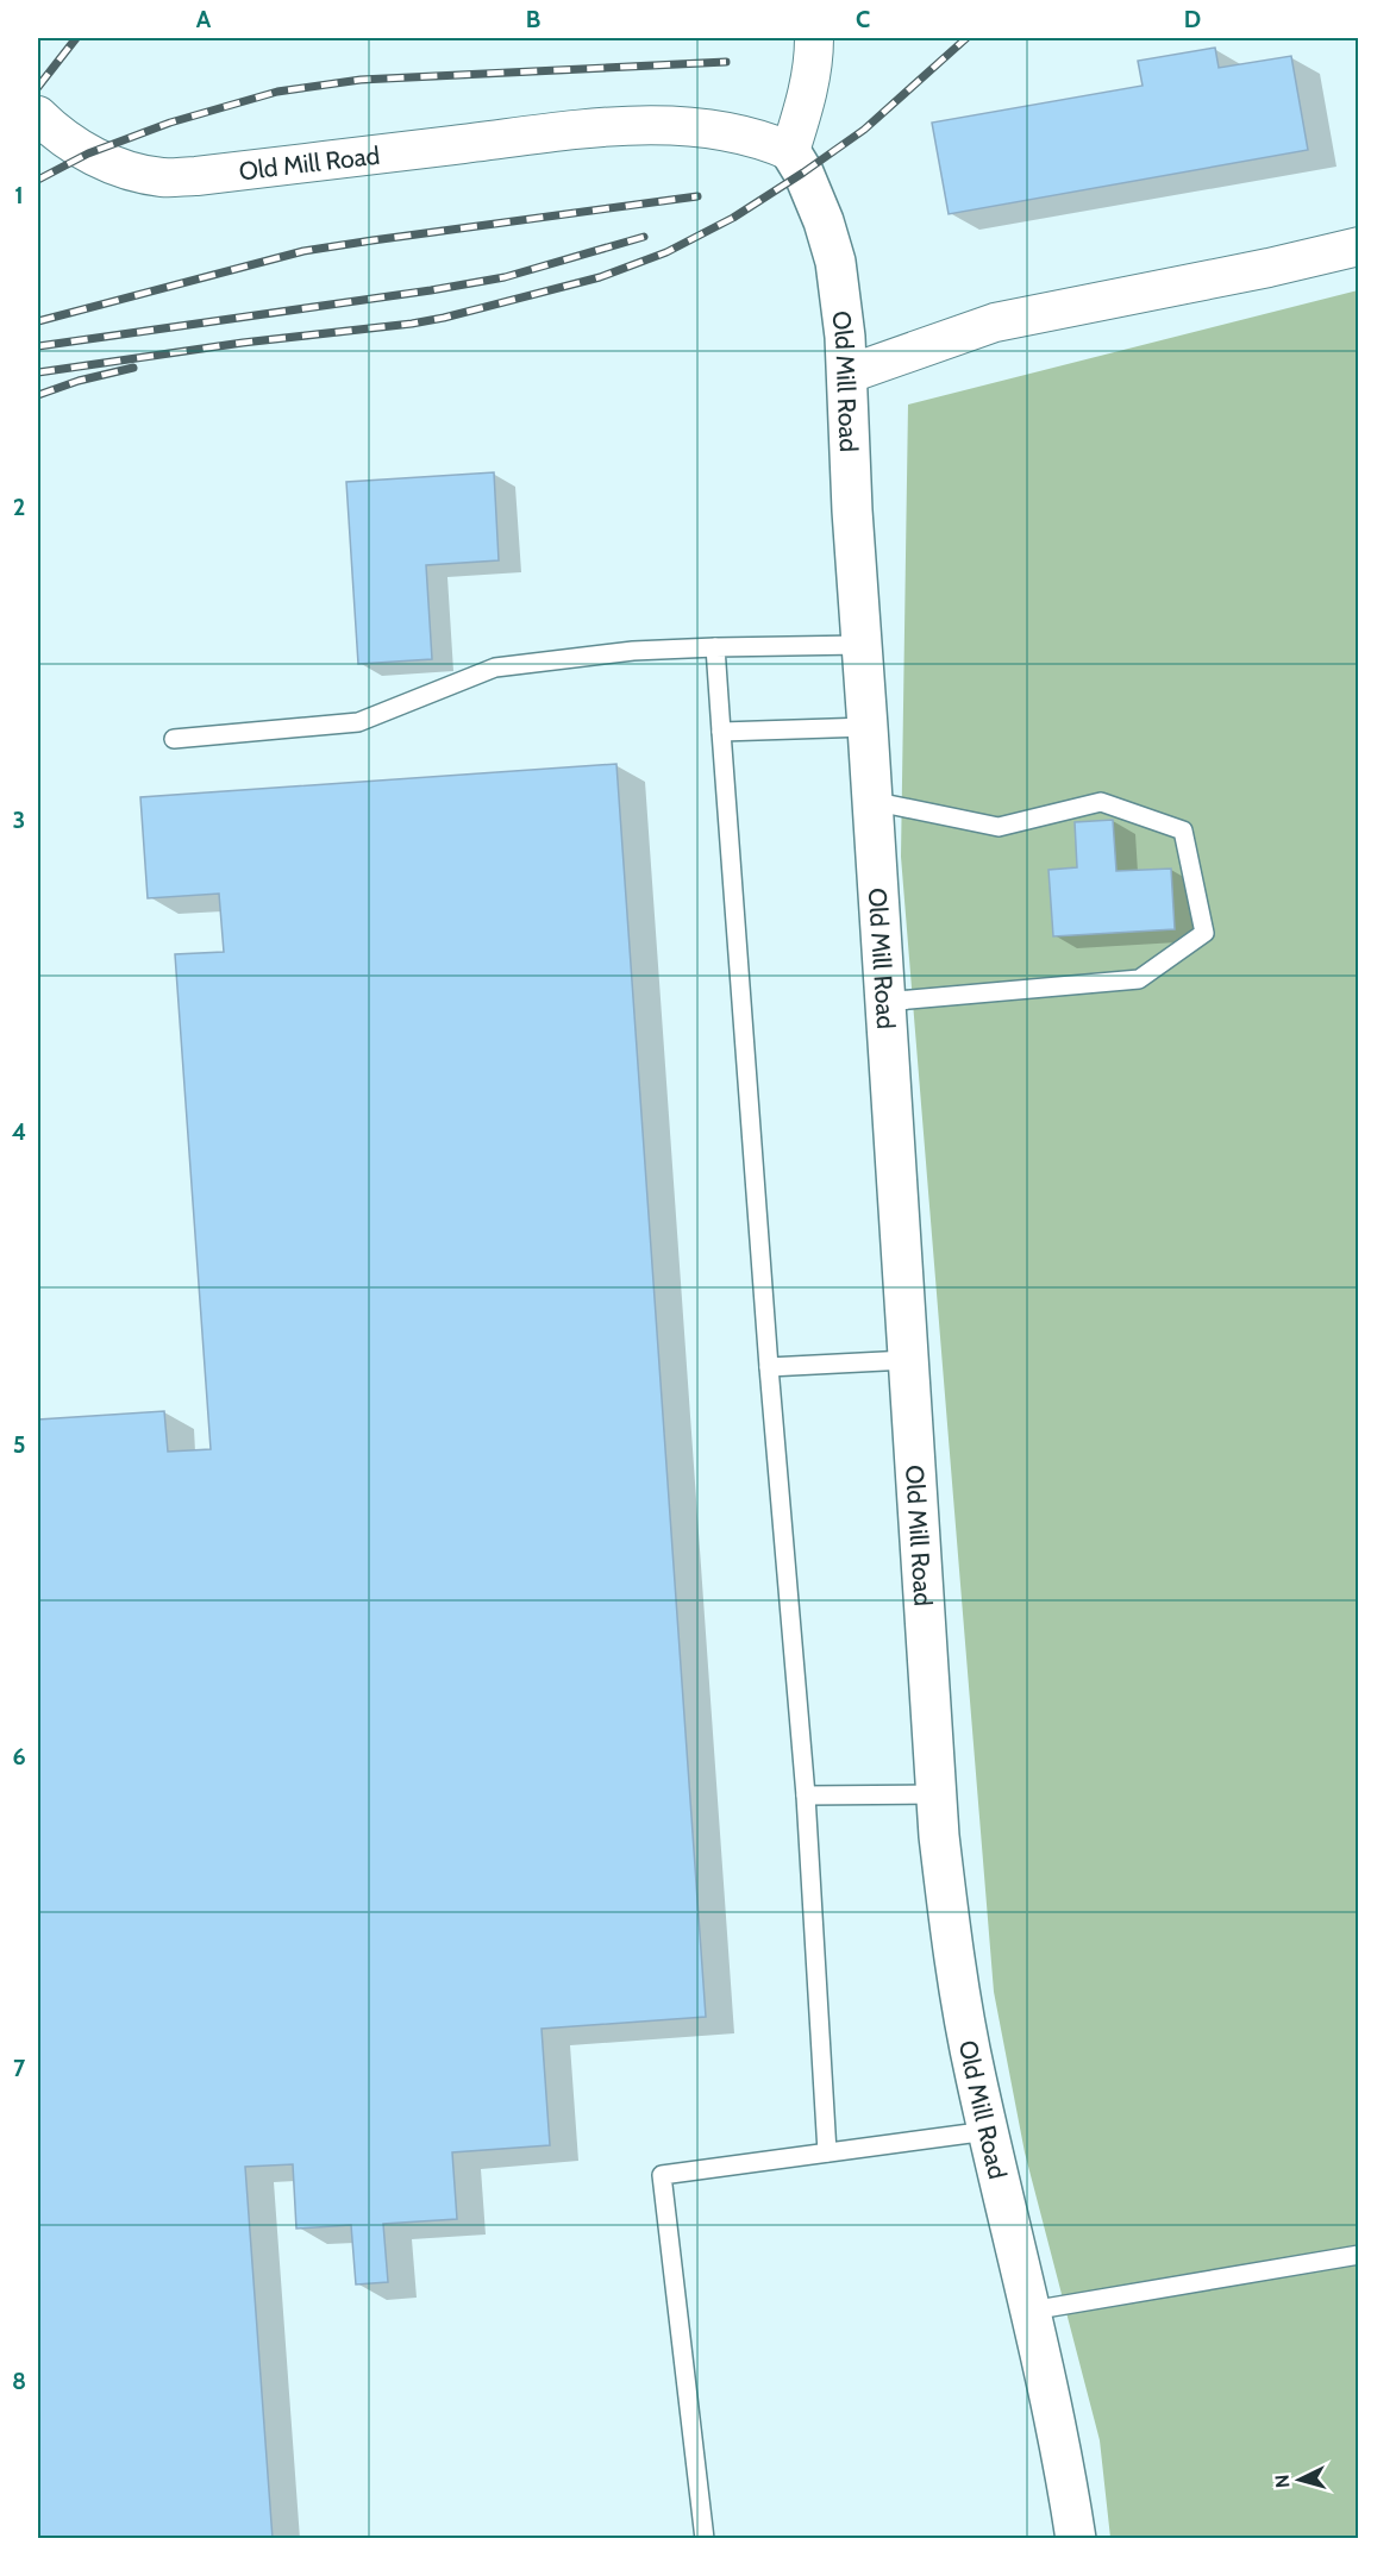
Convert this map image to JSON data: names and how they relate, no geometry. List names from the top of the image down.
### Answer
{
  "streets": {
    "street": ["Old Mill Road"]
  },
  "north": "left",
  "grid": {
    "columns": [
      "A",
      "B",
      "C",
      "D"
    ],
    "rows": [
      "1",
      "2",
      "3",
      "4",
      "5",
      "6",
      "7",
      "8"
    ]
  }
}
